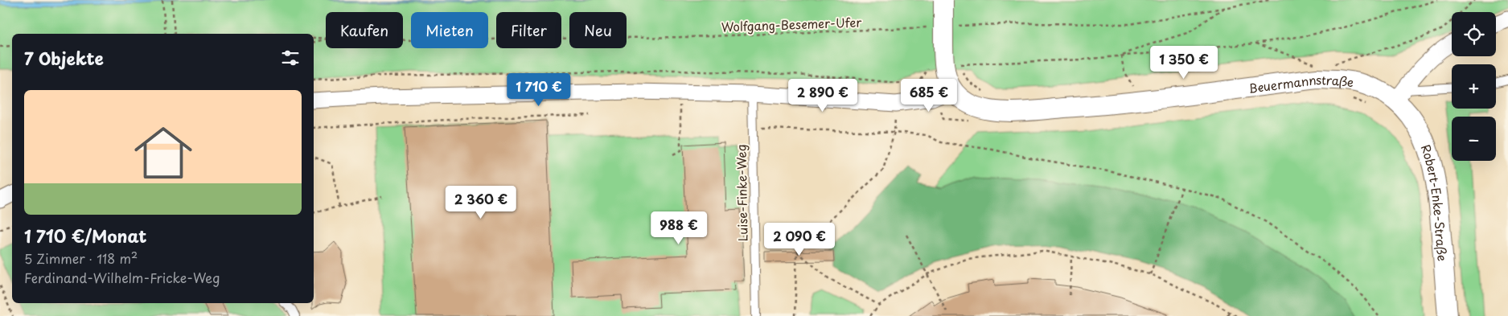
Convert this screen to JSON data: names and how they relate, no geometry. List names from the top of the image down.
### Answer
{
  "streets": {
    "street": ["Beuermannstraße", "Robert-Enke-Straße"],
    "lane": ["Luise-Finke-Weg"],
    "path": ["Wolfgang-Besemer-Ufer"]
  },
  "crossings": [
    ["Beuermannstraße", "Robert-Enke-Straße"]
  ],
  "page": {
    "map_buttons": ["+", "−"],
    "chip": [
      "Kaufen",
      "Mieten",
      "Filter",
      "Neu"
    ],
    "heading": "7 Objekte",
    "price": [
      "1 350 €",
      "1 710 €",
      "2 890 €",
      "685 €",
      "2 360 €",
      "988 €",
      "2 090 €"
    ],
    "list": [
      {
        "name": "1 710 €/Monat",
        "note": "5 Zimmer · 118 m² · Ferdinand-Wilhelm-Fricke-Weg"
      }
    ]
  }
}
